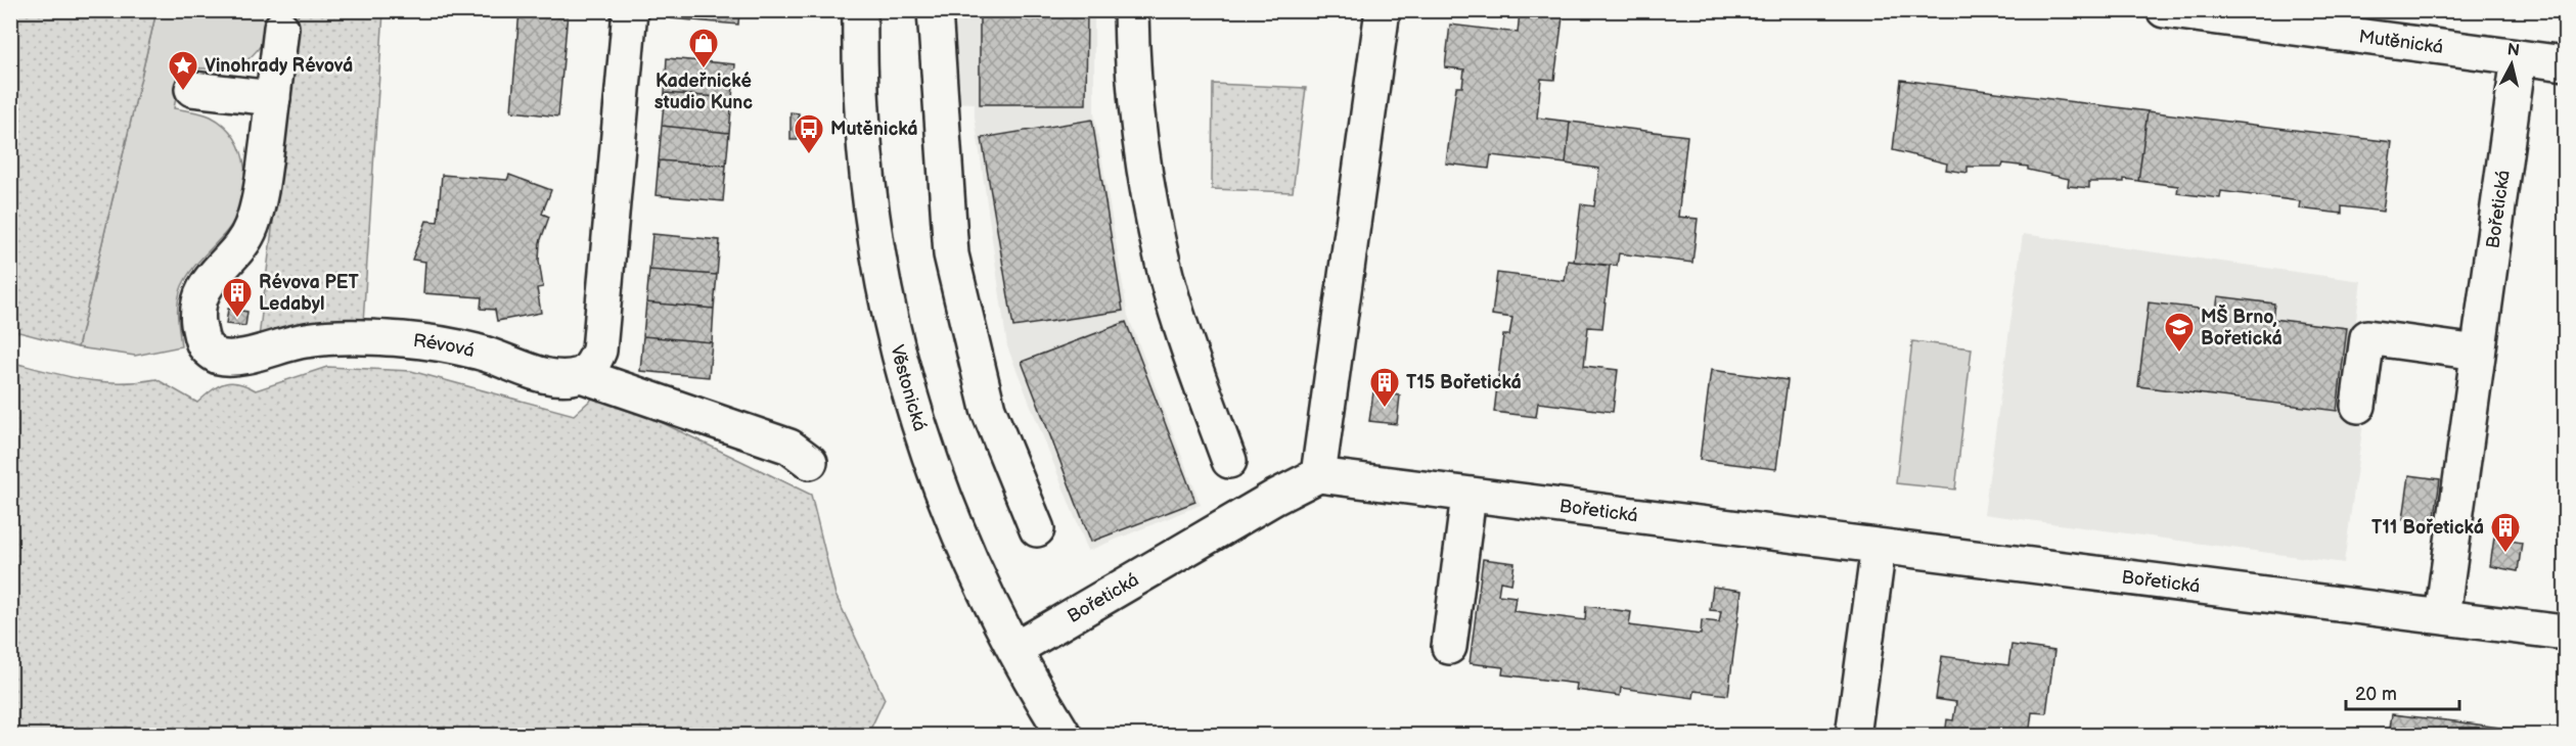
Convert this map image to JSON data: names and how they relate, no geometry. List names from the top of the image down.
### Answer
{
  "streets": {
    "street": [
      "Mutěnická",
      "Bořetická",
      "Révová",
      "Věstonická"
    ]
  },
  "crossings": [
    ["Mutěnická", "Bořetická"],
    ["Bořetická", "Věstonická"]
  ],
  "places": {
    "shop": ["Kadeřnické studio Kunc"],
    "place": ["Vinohrady Révová"],
    "bus stop": ["Mutěnická"],
    "building": ["Révova PET Ledabyl", "T15 Bořetická", "T11 Bořetická"],
    "school or university": ["MŠ Brno, Bořetická"]
  },
  "scale_bar": "20 m",
  "north": "top"
}
